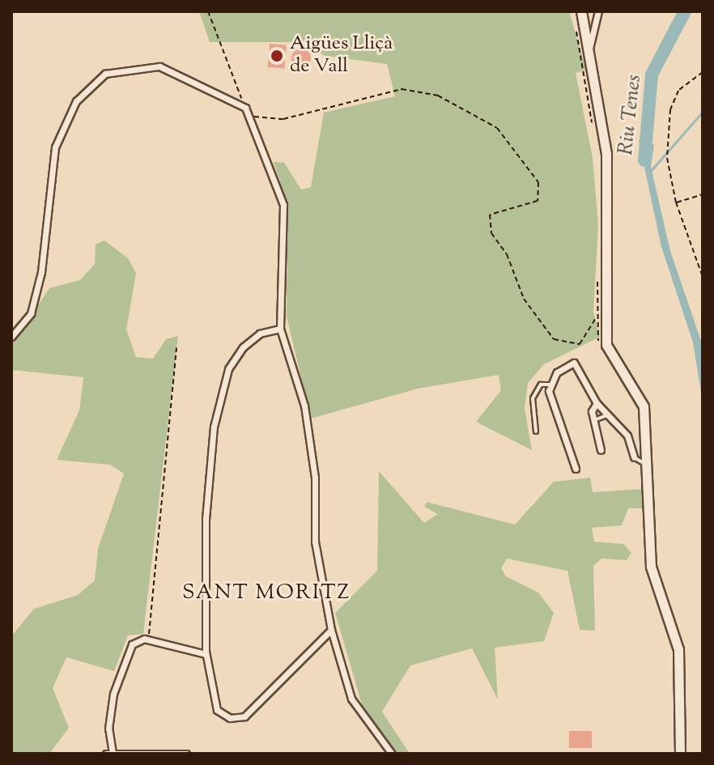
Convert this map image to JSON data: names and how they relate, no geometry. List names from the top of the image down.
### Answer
{
  "districts": ["SANT MORITZ"],
  "water": ["Riu Tenes"],
  "places": ["Aigües Lliçà de Vall"]
}
